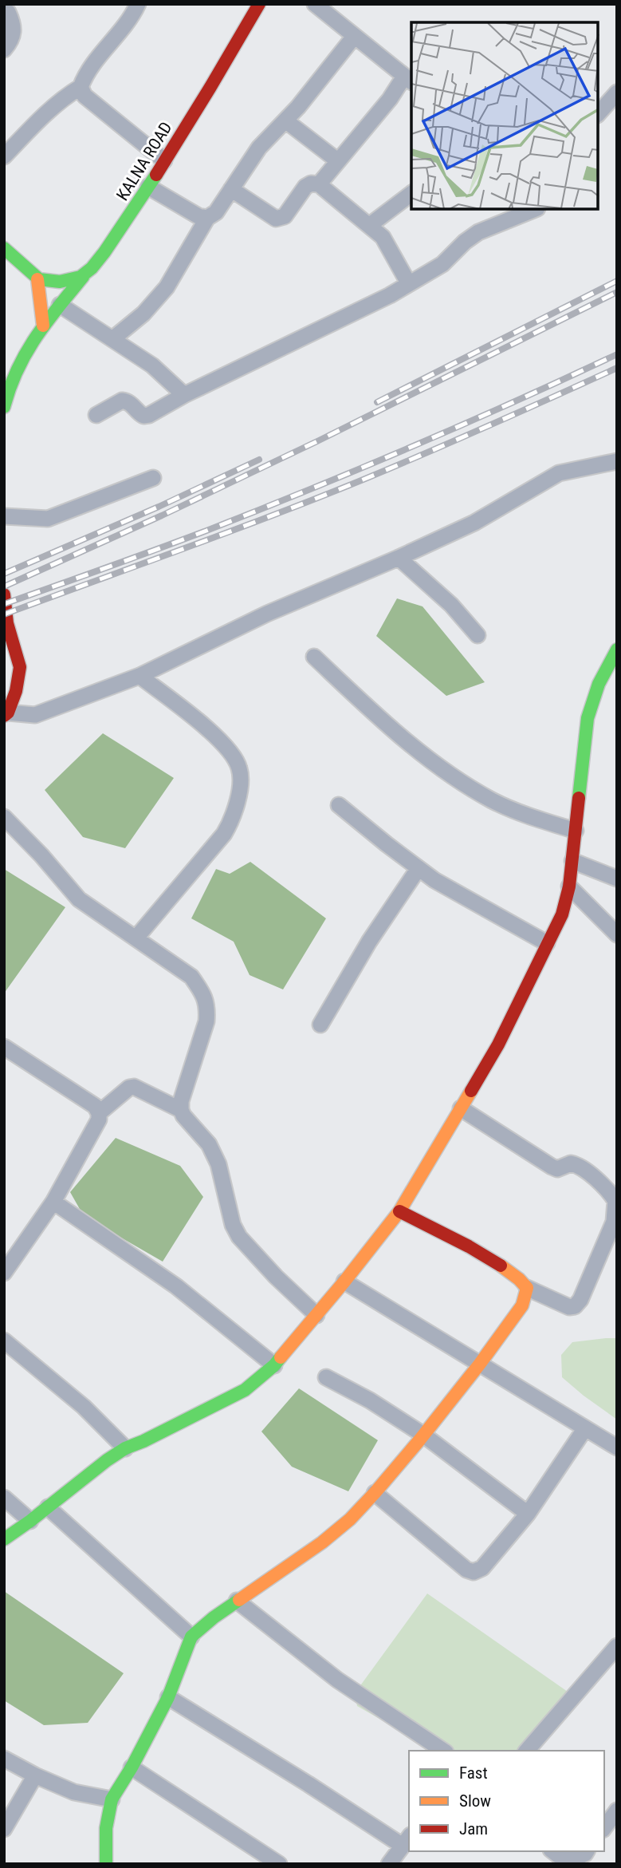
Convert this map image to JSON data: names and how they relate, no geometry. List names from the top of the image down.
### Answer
{
  "streets": {
    "street": ["KALNA ROAD"]
  },
  "legend": ["Fast", "Slow", "Jam"]
}
